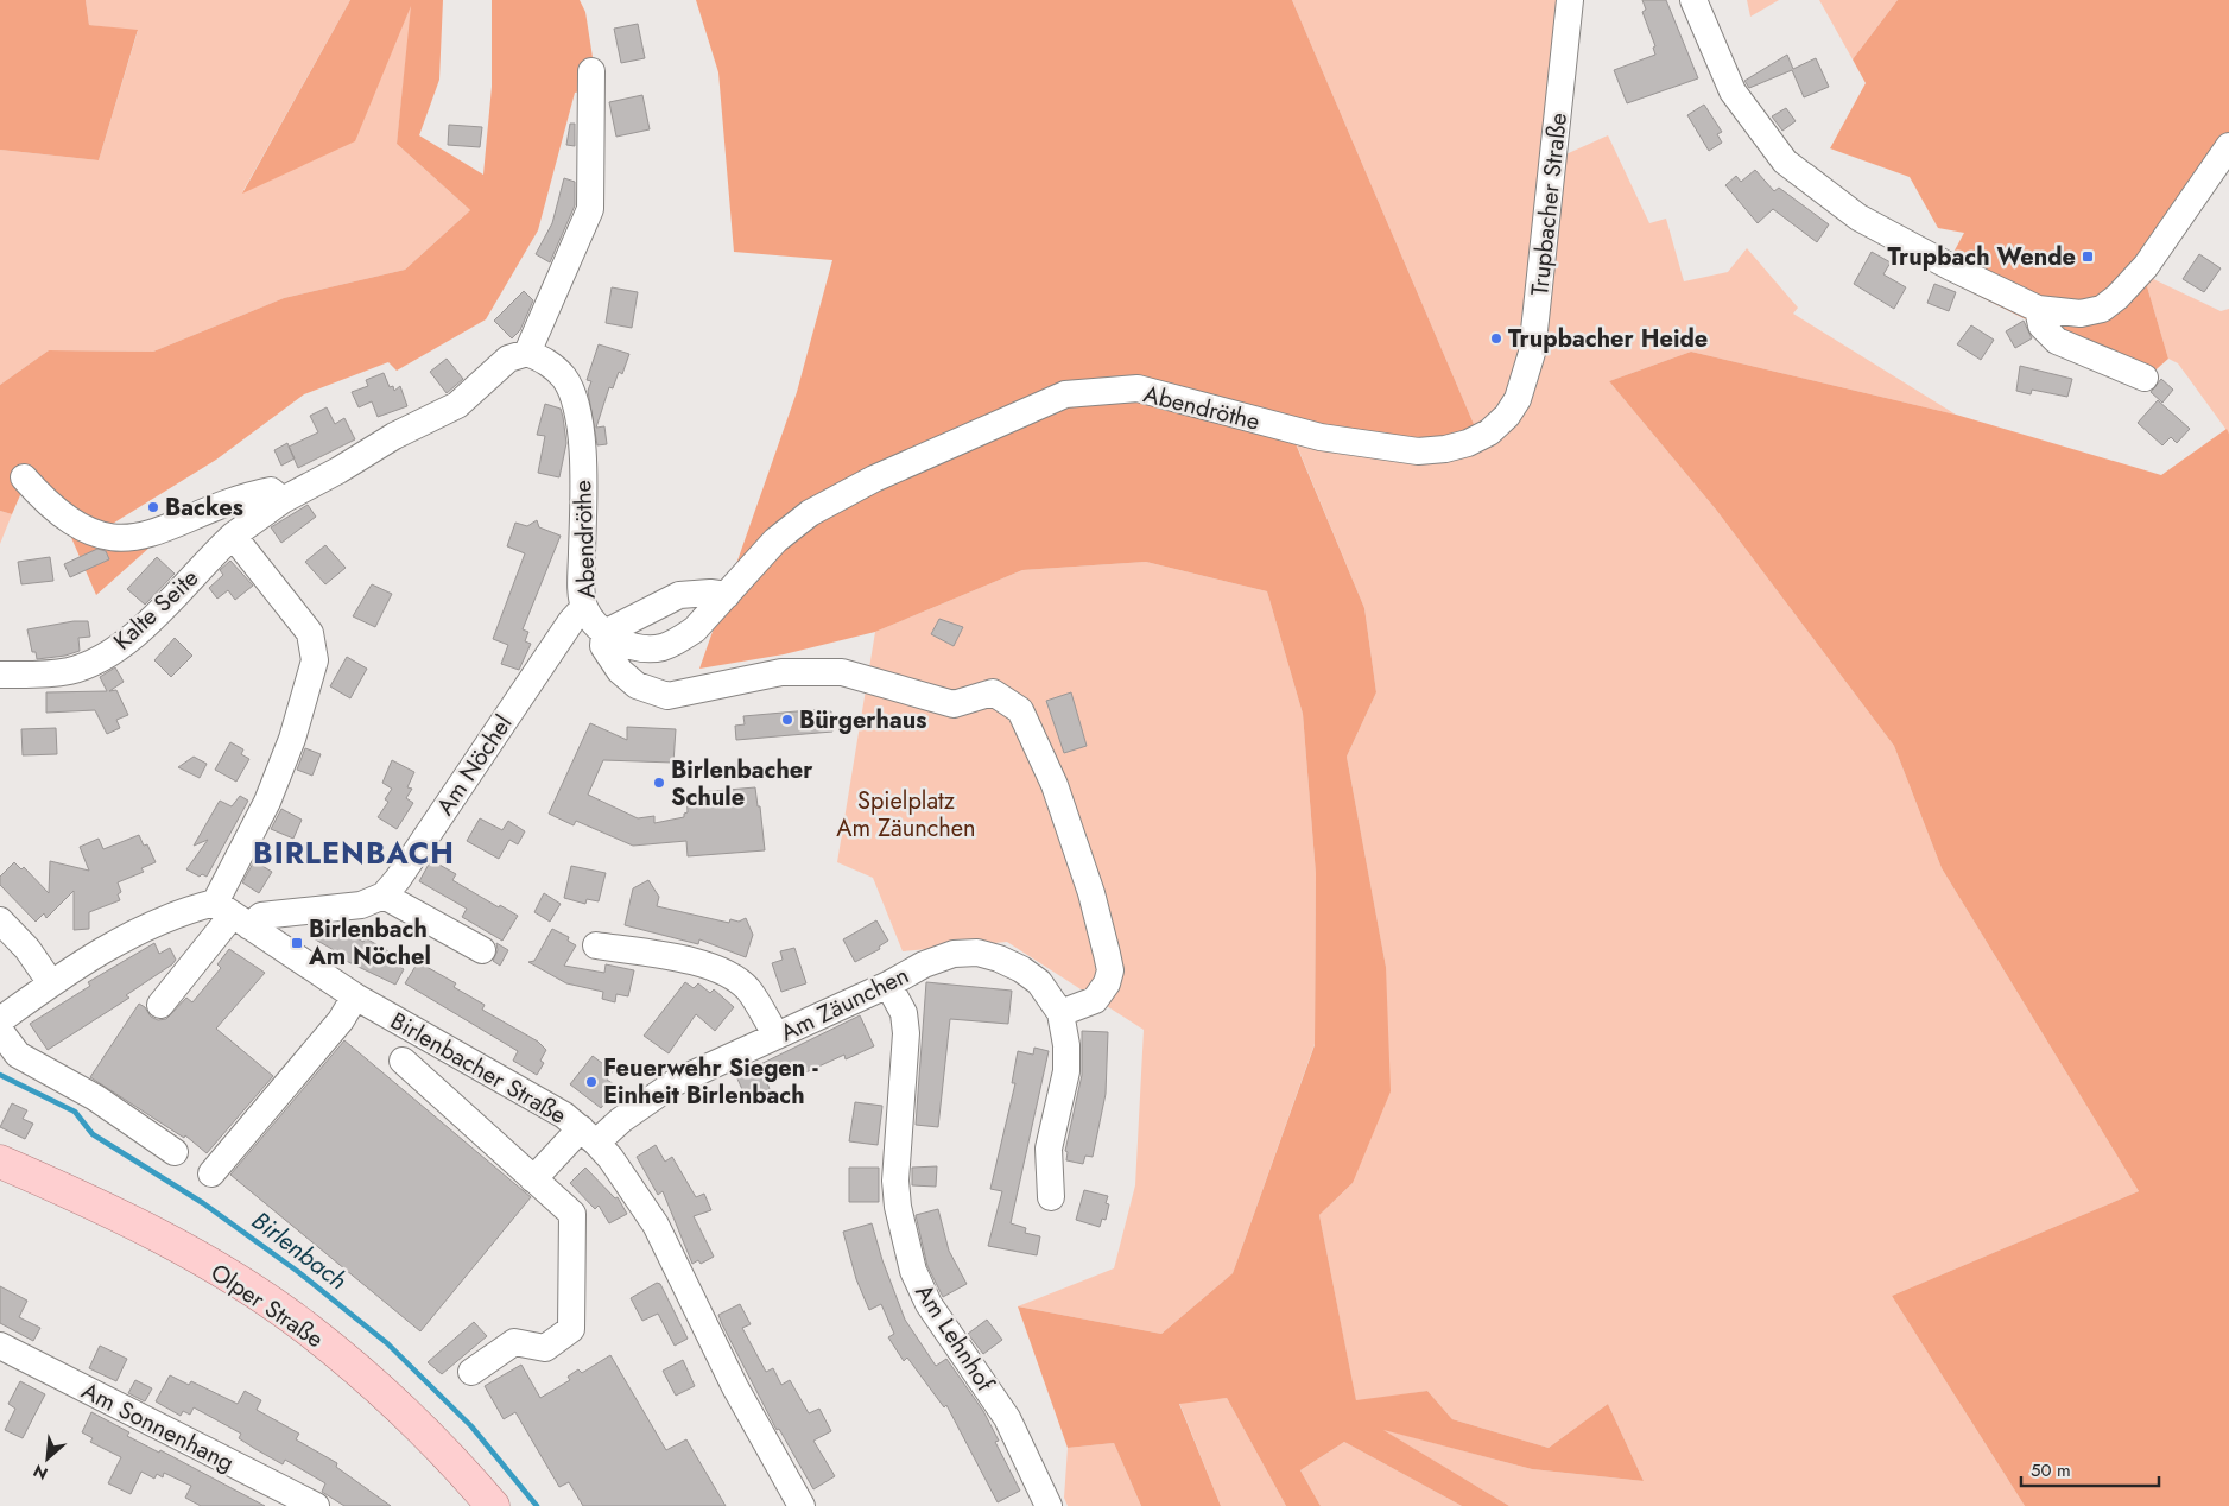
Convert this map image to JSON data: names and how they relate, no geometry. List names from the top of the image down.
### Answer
{
  "streets": {
    "main road": ["Olper Straße"],
    "street": [
      "Trupbacher Straße",
      "Abendröthe",
      "Kalte Seite",
      "Am Nöchel",
      "Am Zäunchen",
      "Birlenbacher Straße",
      "Am Lehnhof",
      "Am Sonnenhang"
    ]
  },
  "crossings": [
    ["Trupbacher Straße", "Abendröthe"],
    ["Abendröthe", "Am Nöchel"],
    ["Am Nöchel", "Birlenbacher Straße"],
    ["Am Zäunchen", "Birlenbacher Straße"],
    ["Am Zäunchen", "Am Lehnhof"]
  ],
  "districts": ["BIRLENBACH"],
  "water": ["Birlenbach"],
  "parks": ["Spielplatz Am Zäunchen"],
  "places": {
    "transit": ["Trupbach Wende", "Birlenbach Am Nöchel"],
    "other": [
      "Trupbacher Heide",
      "Backes",
      "Bürgerhaus",
      "Birlenbacher Schule",
      "Feuerwehr Siegen - Einheit Birlenbach"
    ]
  },
  "scale_bar": "50 m",
  "north": "bottom left"
}
